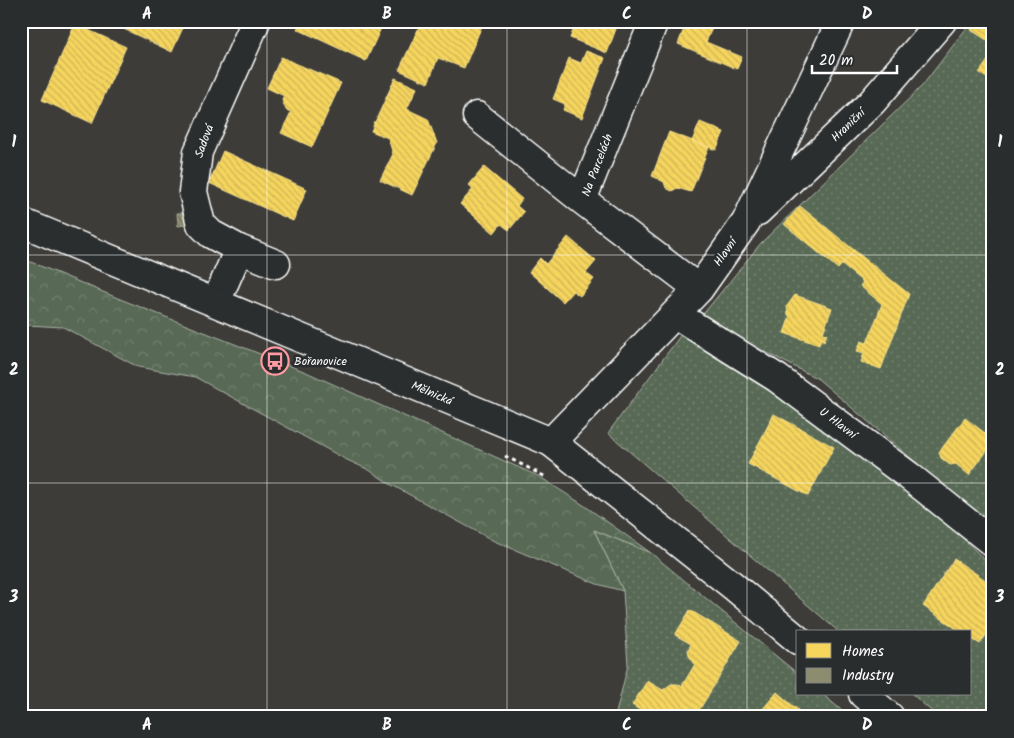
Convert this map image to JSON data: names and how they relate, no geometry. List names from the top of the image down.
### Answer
{
  "streets": {
    "street": [
      "Hraniční",
      "Sadová",
      "Na Parcelách",
      "Hlavní",
      "Mělnická",
      "U Hlavní"
    ]
  },
  "crossings": [
    ["Hraniční", "Hlavní"],
    ["Na Parcelách", "Hlavní"],
    ["Hlavní", "Mělnická"],
    ["Hlavní", "U Hlavní"]
  ],
  "places": {
    "bus stop": ["Bořanovice"]
  },
  "legend": ["Homes", "Industry"],
  "scale_bar": "20 m",
  "grid": {
    "columns": [
      "A",
      "B",
      "C",
      "D"
    ],
    "rows": ["1", "2", "3"]
  }
}
